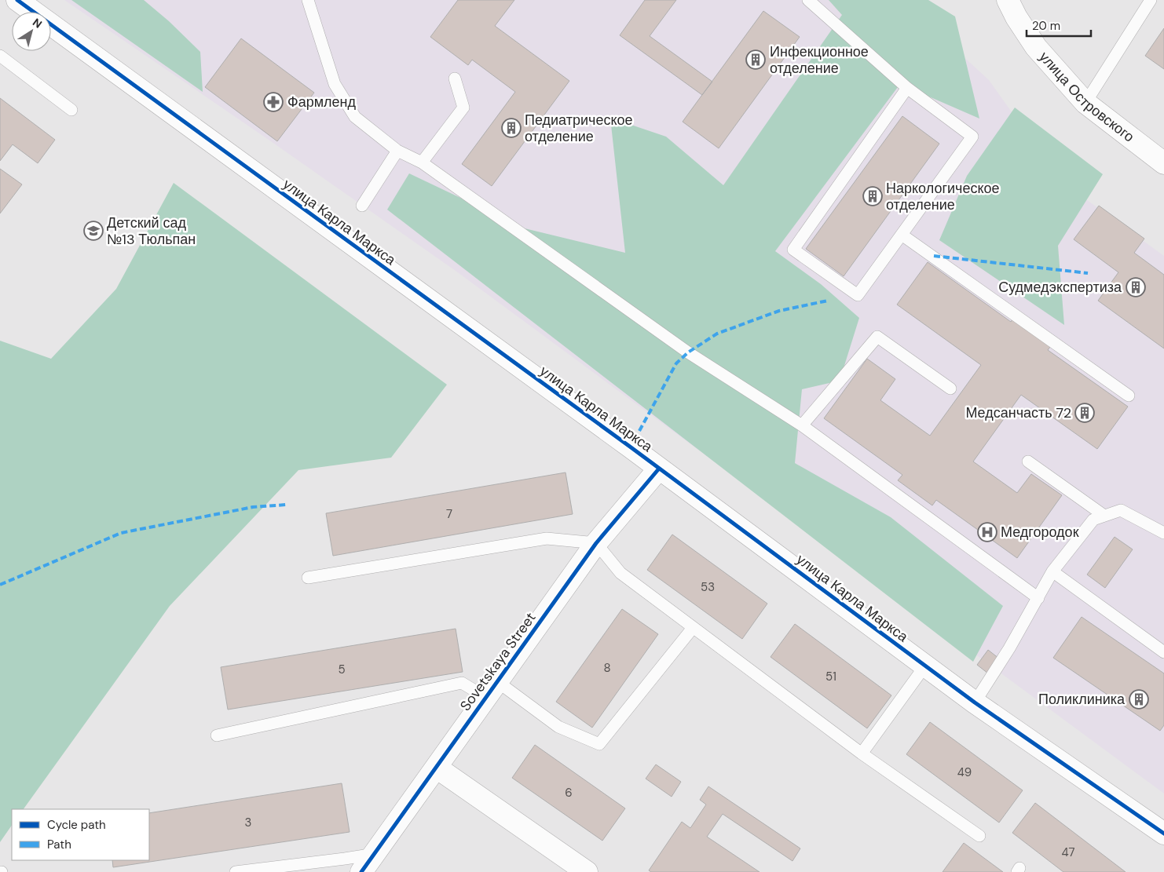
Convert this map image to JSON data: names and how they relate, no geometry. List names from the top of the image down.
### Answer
{
  "streets": {
    "street": ["улица Островского", "улица Карла Маркса", "Sovetskaya Street"]
  },
  "crossings": [
    ["улица Карла Маркса", "Sovetskaya Street"]
  ],
  "places": {
    "building": [
      "Инфекционное отделение",
      "Педиатрическое отделение",
      "Наркологическое отделение",
      "Судмедэкспертиза",
      "Медсанчасть 72",
      "Поликлиника"
    ],
    "pharmacy": ["Фармленд"],
    "school or university": ["Детский сад №13 Тюльпан"],
    "hospital": ["Медгородок"]
  },
  "house_numbers": [
    "7",
    "53",
    "8",
    "5",
    "51",
    "49",
    "6",
    "3",
    "47"
  ],
  "legend": ["Cycle path", "Path"],
  "scale_bar": "20 m",
  "north": "top right"
}
